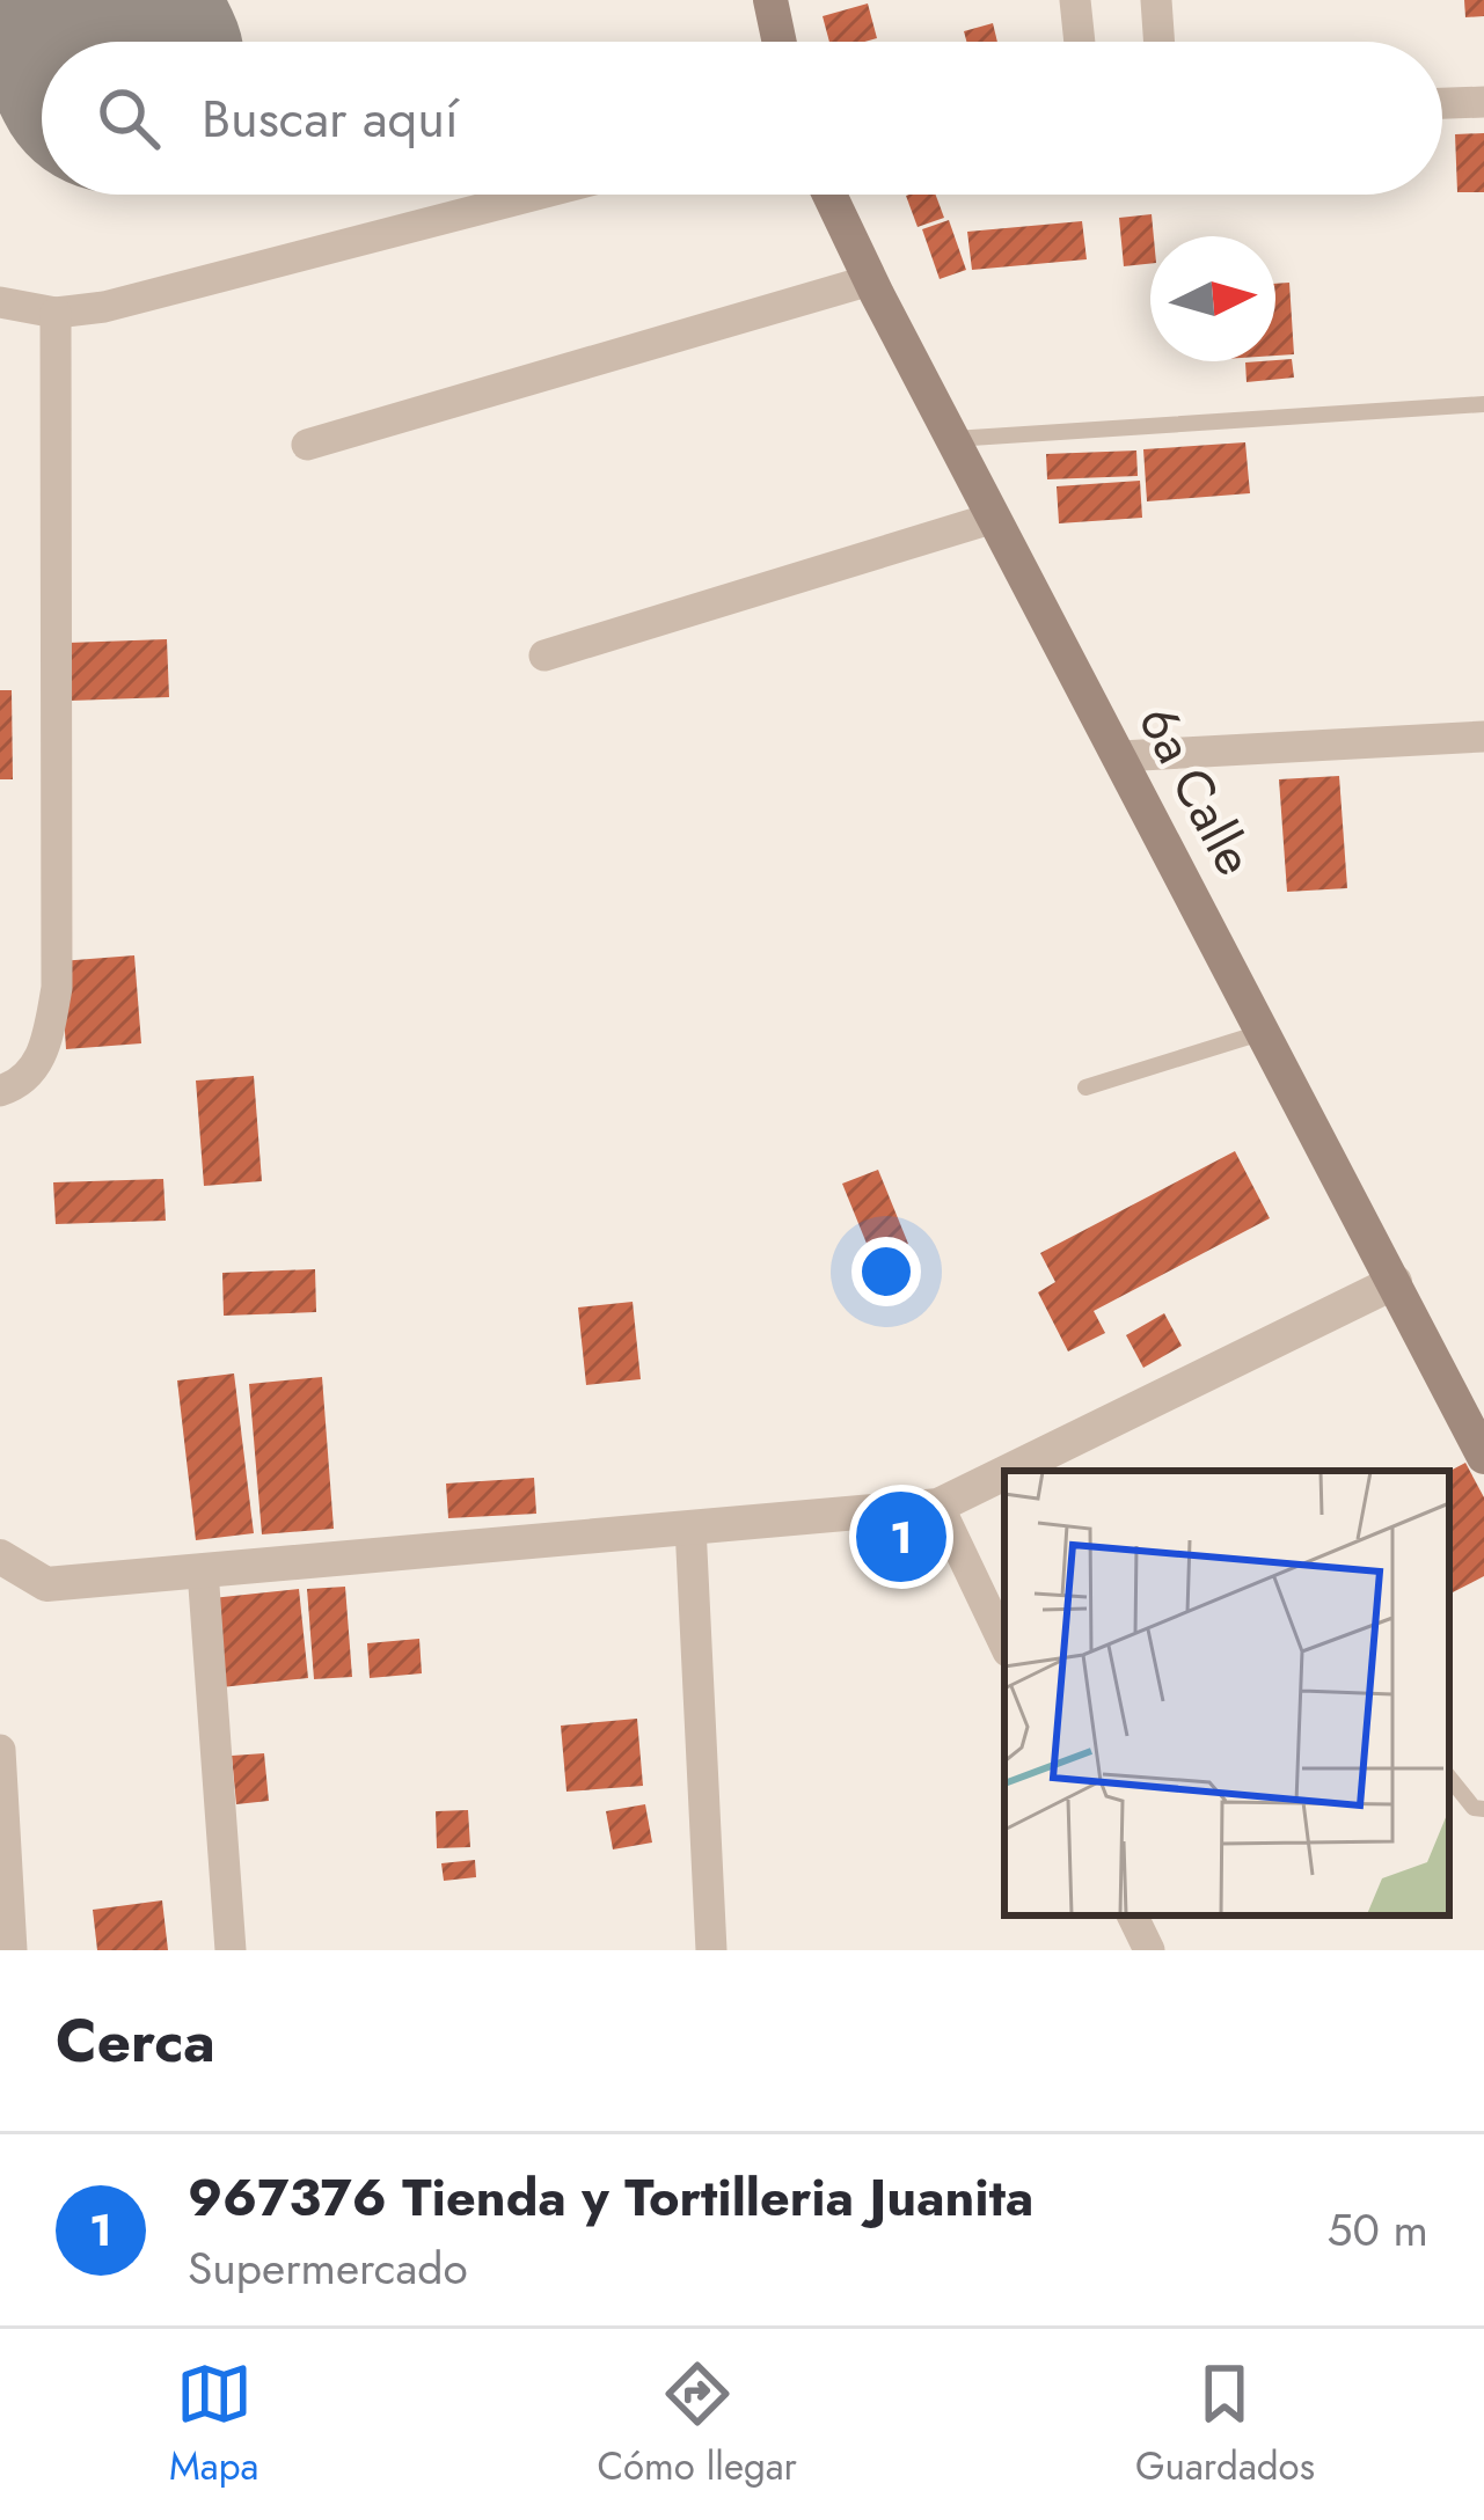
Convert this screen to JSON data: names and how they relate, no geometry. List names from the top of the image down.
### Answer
{
  "streets": {
    "main road": ["6a Calle"]
  },
  "north": "right",
  "page": {
    "search": "Buscar aquí",
    "pins": "1",
    "heading": "Cerca",
    "list": [
      {
        "mark": "1",
        "name": "967376 Tienda y Tortilleria Juanita",
        "note": "Supermercado",
        "value": "50 m"
      }
    ],
    "nav": ["Mapa", "Cómo llegar", "Guardados"]
  }
}
